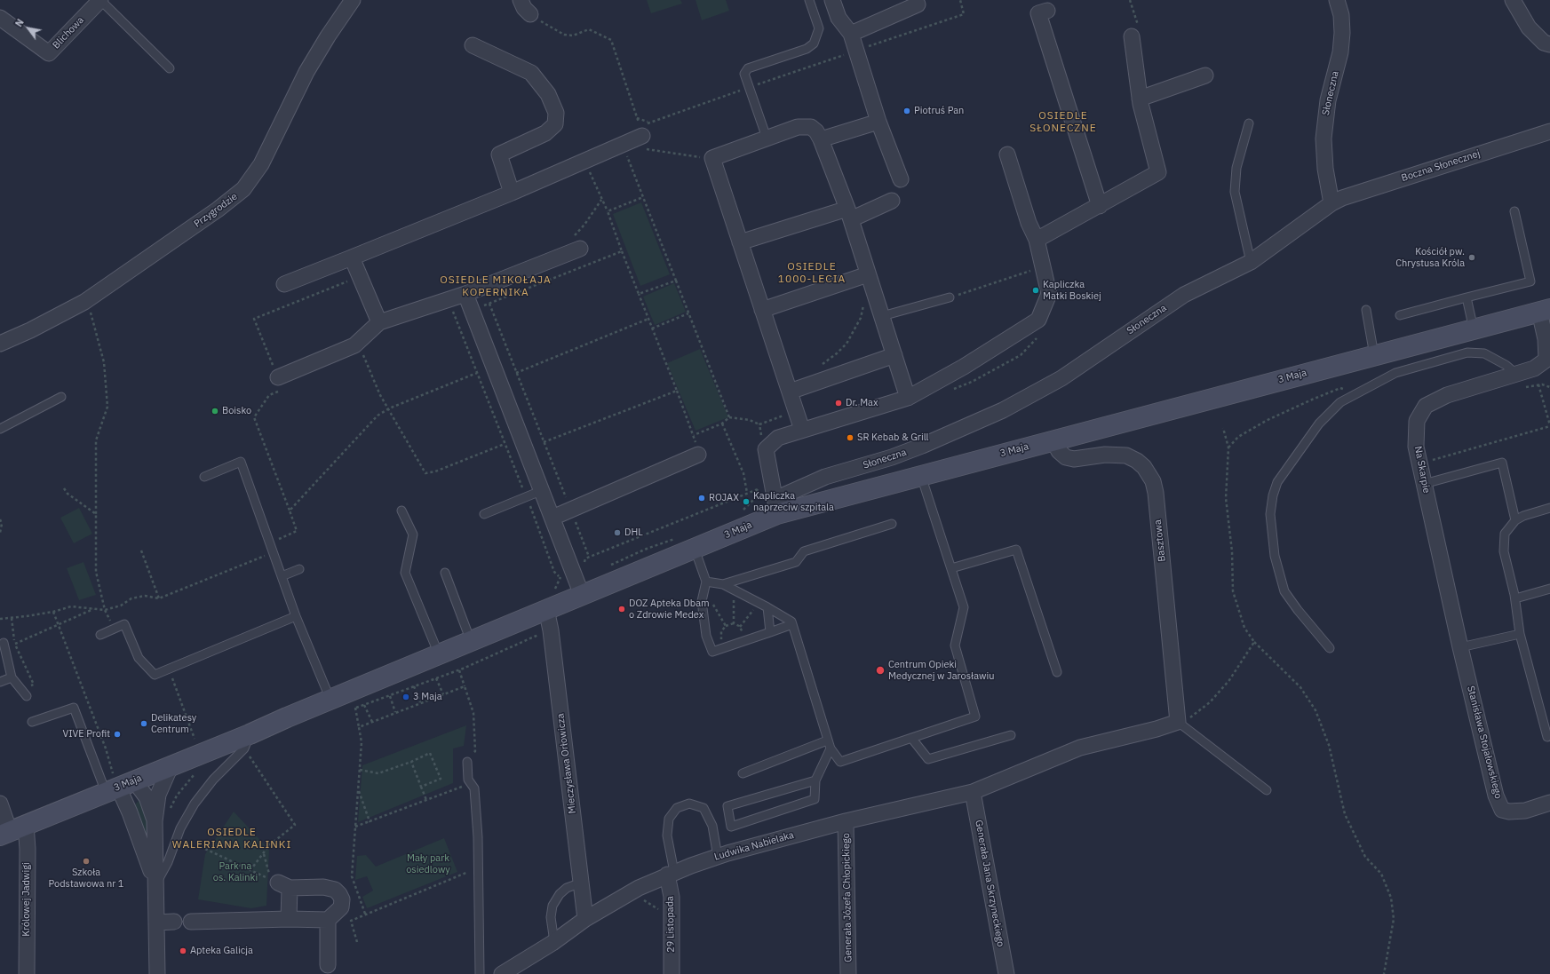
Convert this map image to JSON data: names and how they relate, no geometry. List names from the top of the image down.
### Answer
{
  "streets": {
    "street": [
      "Blichowa",
      "Słoneczna",
      "Boczna Słonecznej",
      "Przygrodzie",
      "3 Maja",
      "Na Skarpie",
      "Basztowa",
      "Stanisława Stojałowskiego",
      "Mieczysława Orłowicza",
      "Ludwika Nabielaka",
      "Generała Jana Skrzyneckiego",
      "Generała Józefa Chłopickiego",
      "Królowej Jadwigi",
      "29 Listopada"
    ]
  },
  "crossings": [
    ["Słoneczna", "Boczna Słonecznej"],
    ["Słoneczna", "3 Maja"],
    ["3 Maja", "Na Skarpie"],
    ["3 Maja", "Basztowa"],
    ["3 Maja", "Mieczysława Orłowicza"],
    ["3 Maja", "Królowej Jadwigi"],
    ["Na Skarpie", "Stanisława Stojałowskiego"],
    ["Basztowa", "Ludwika Nabielaka"],
    ["Mieczysława Orłowicza", "Ludwika Nabielaka"],
    ["Ludwika Nabielaka", "Generała Jana Skrzyneckiego"],
    ["Ludwika Nabielaka", "Generała Józefa Chłopickiego"],
    ["Ludwika Nabielaka", "29 Listopada"]
  ],
  "districts": [
    "OSIEDLE SŁONECZNE",
    "OSIEDLE 1000-LECIA",
    "OSIEDLE MIKOŁAJA KOPERNIKA",
    "OSIEDLE WALERIANA KALINKI"
  ],
  "parks": ["Mały park osiedlowy", "Park na os. Kalinki"],
  "places": [
    "Piotruś Pan",
    "Kościół pw. Chrystusa Króla",
    "Kapliczka Matki Boskiej",
    "Dr. Max",
    "Boisko",
    "SR Kebab & Grill",
    "ROJAX",
    "Kapliczka naprzeciw szpitala",
    "DHL",
    "DOZ Apteka Dbam o Zdrowie Medex",
    "Centrum Opieki Medycznej w Jarosławiu",
    "3 Maja",
    "Delikatesy Centrum",
    "VIVE Profit",
    "Szkoła Podstawowa nr 1",
    "Apteka Galicja"
  ],
  "north": "top left"
}
